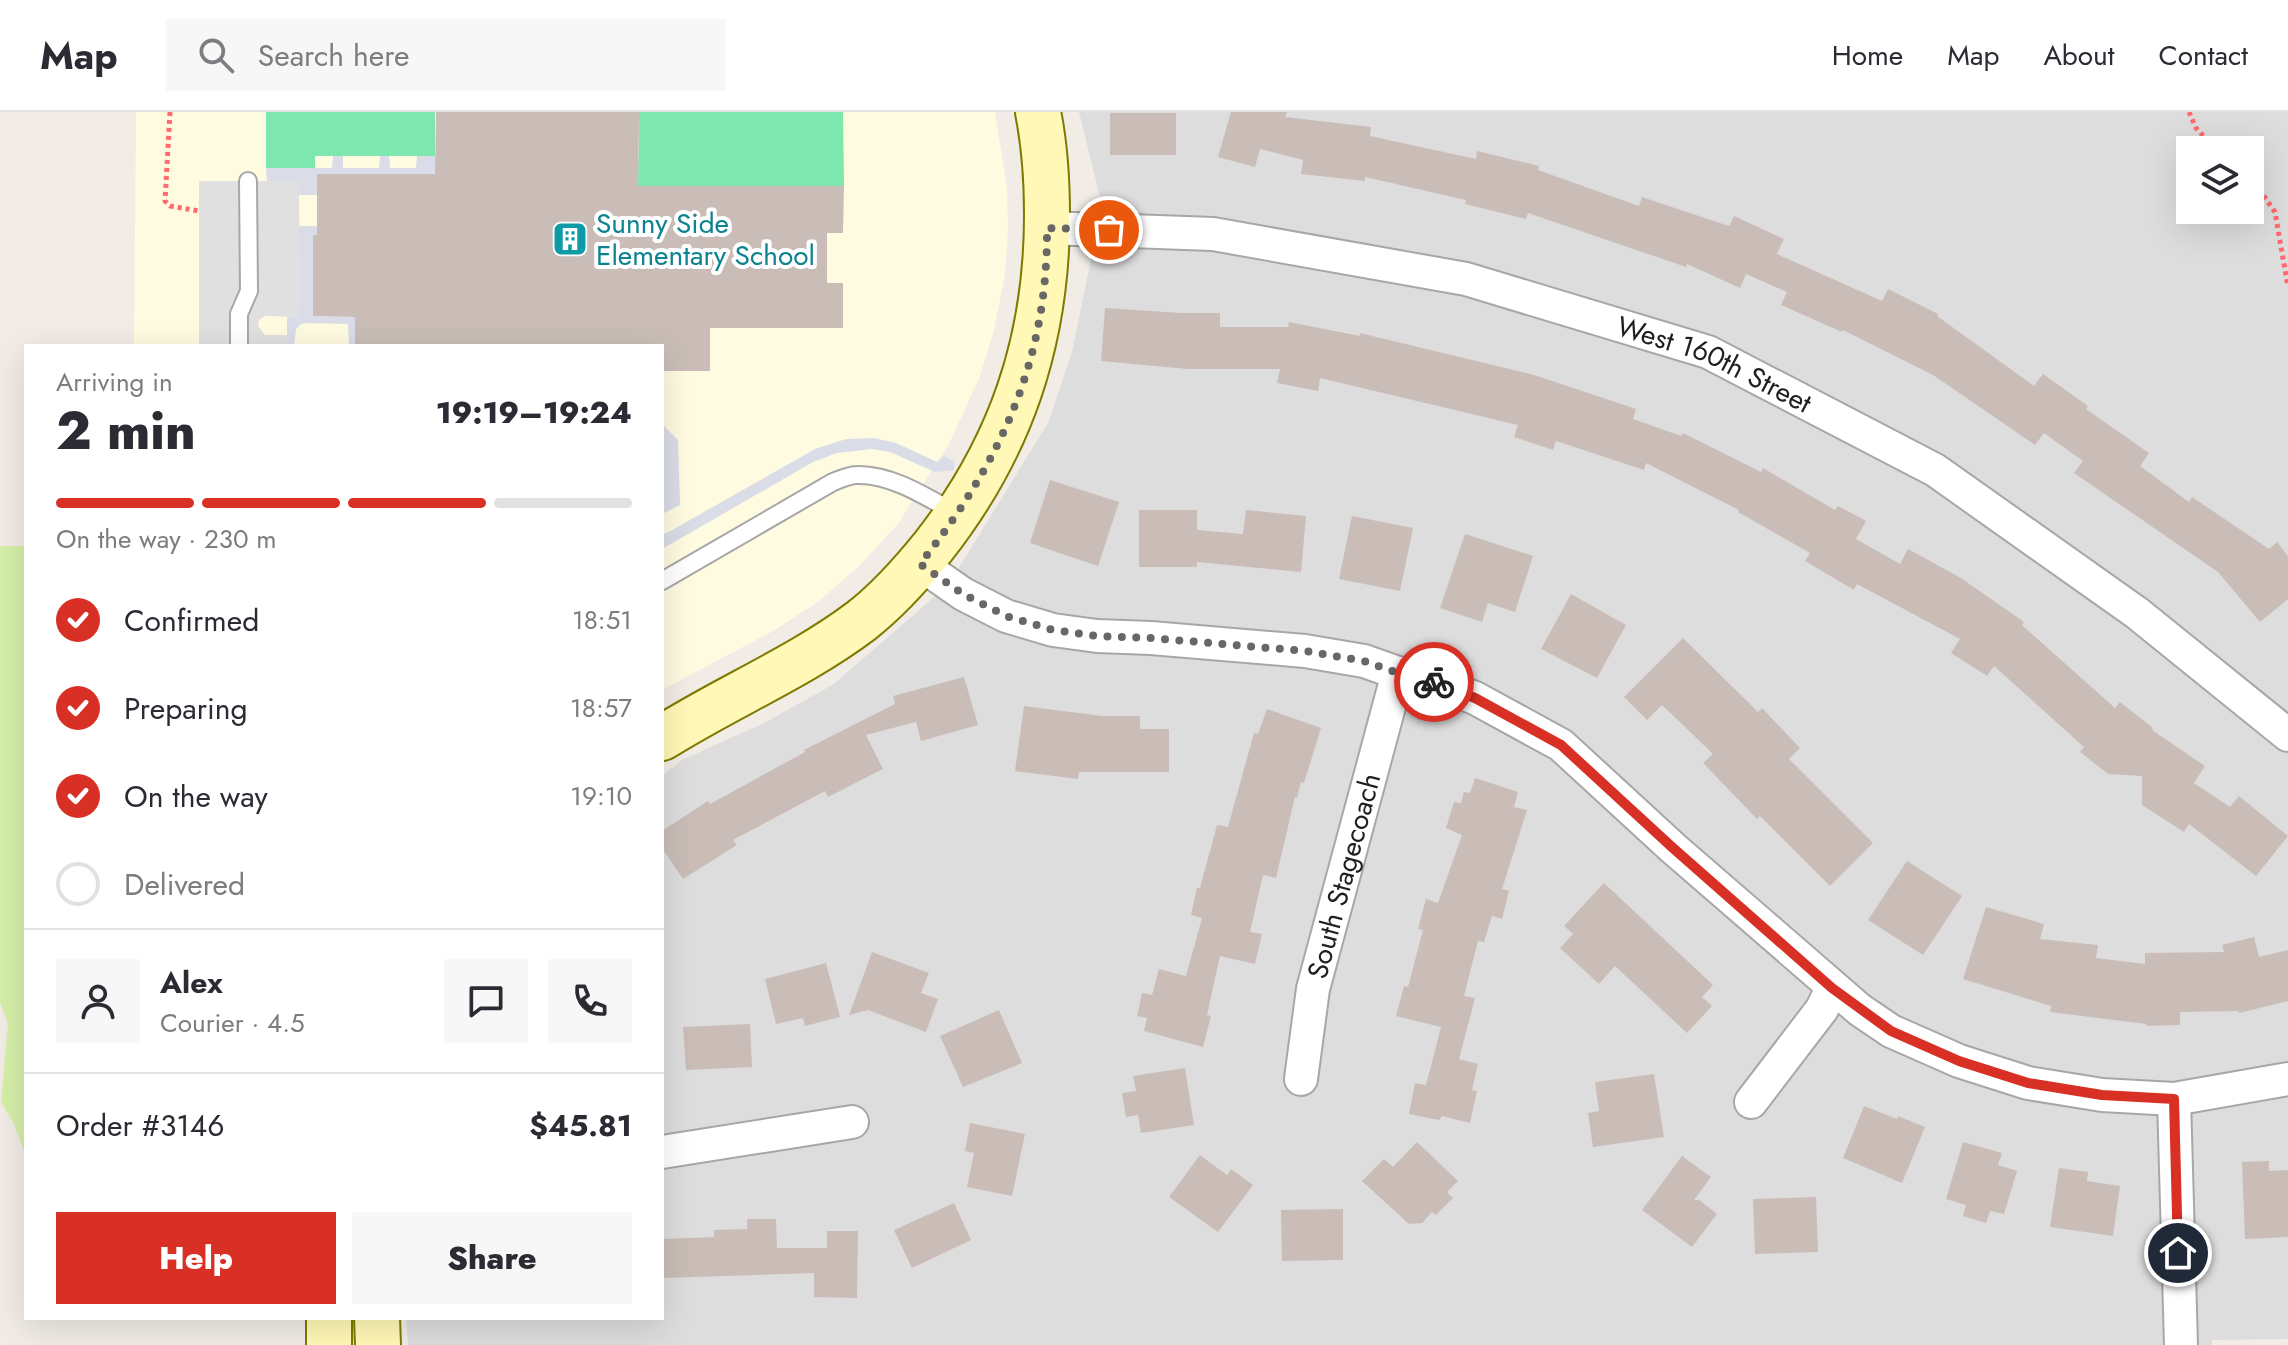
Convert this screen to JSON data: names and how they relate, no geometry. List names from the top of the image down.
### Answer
{
  "streets": {
    "street": ["West 160th Street", "South Stagecoach"]
  },
  "places": {
    "building": ["Sunny Side Elementary School"]
  },
  "page": {
    "header": "Map",
    "search": "Search here",
    "nav": [
      "Home",
      "Map",
      "About",
      "Contact"
    ],
    "heading": ["2 min", "Arriving in", "19:19–19:24"],
    "panel": [
      "Alex",
      "Courier · 4.5",
      "Order #3146",
      "$45.81"
    ],
    "bar": "On the way · 230 m",
    "list": [
      ["Confirmed", "18:51"],
      ["Preparing", "18:57"],
      ["On the way", "19:10"],
      "Delivered"
    ],
    "buttons": ["Help", "Share"]
  }
}
